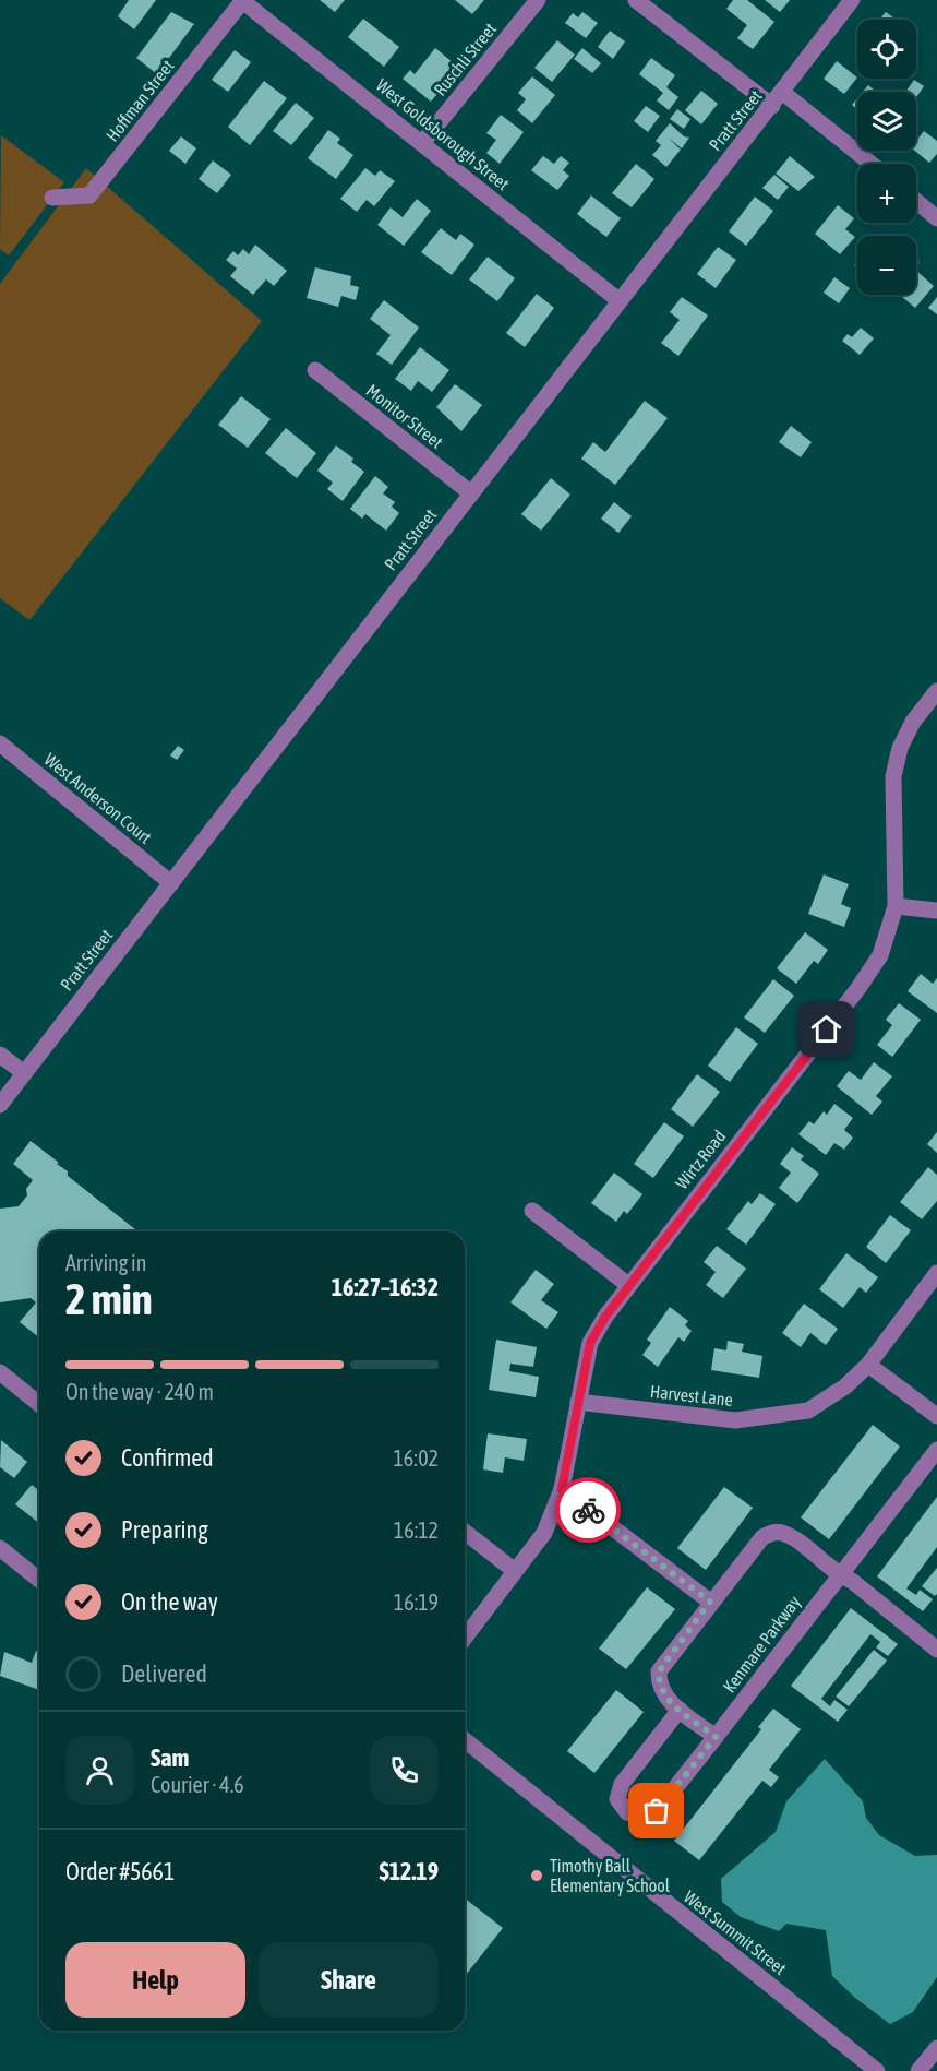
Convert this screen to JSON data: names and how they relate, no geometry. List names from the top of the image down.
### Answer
{
  "streets": {
    "street": [
      "Ruschli Street",
      "Hoffman Street",
      "Pratt Street",
      "West Goldsborough Street",
      "Monitor Street",
      "West Anderson Court",
      "Wirtz Road",
      "Harvest Lane",
      "Kenmare Parkway",
      "West Summit Street"
    ]
  },
  "crossings": [
    ["Ruschli Street", "West Goldsborough Street"],
    ["Hoffman Street", "West Goldsborough Street"],
    ["Pratt Street", "West Goldsborough Street"],
    ["Pratt Street", "Monitor Street"],
    ["Pratt Street", "West Anderson Court"],
    ["Wirtz Road", "Harvest Lane"]
  ],
  "places": ["Timothy Ball Elementary School"],
  "page": {
    "map_buttons": ["+", "−"],
    "heading": ["2 min", "Arriving in", "16:27–16:32"],
    "panel": [
      "Sam",
      "Courier · 4.6",
      "Order #5661",
      "$12.19"
    ],
    "bar": "On the way · 240 m",
    "list": [
      ["Confirmed", "16:02"],
      ["Preparing", "16:12"],
      ["On the way", "16:19"],
      "Delivered"
    ],
    "buttons": ["Help", "Share"]
  }
}
